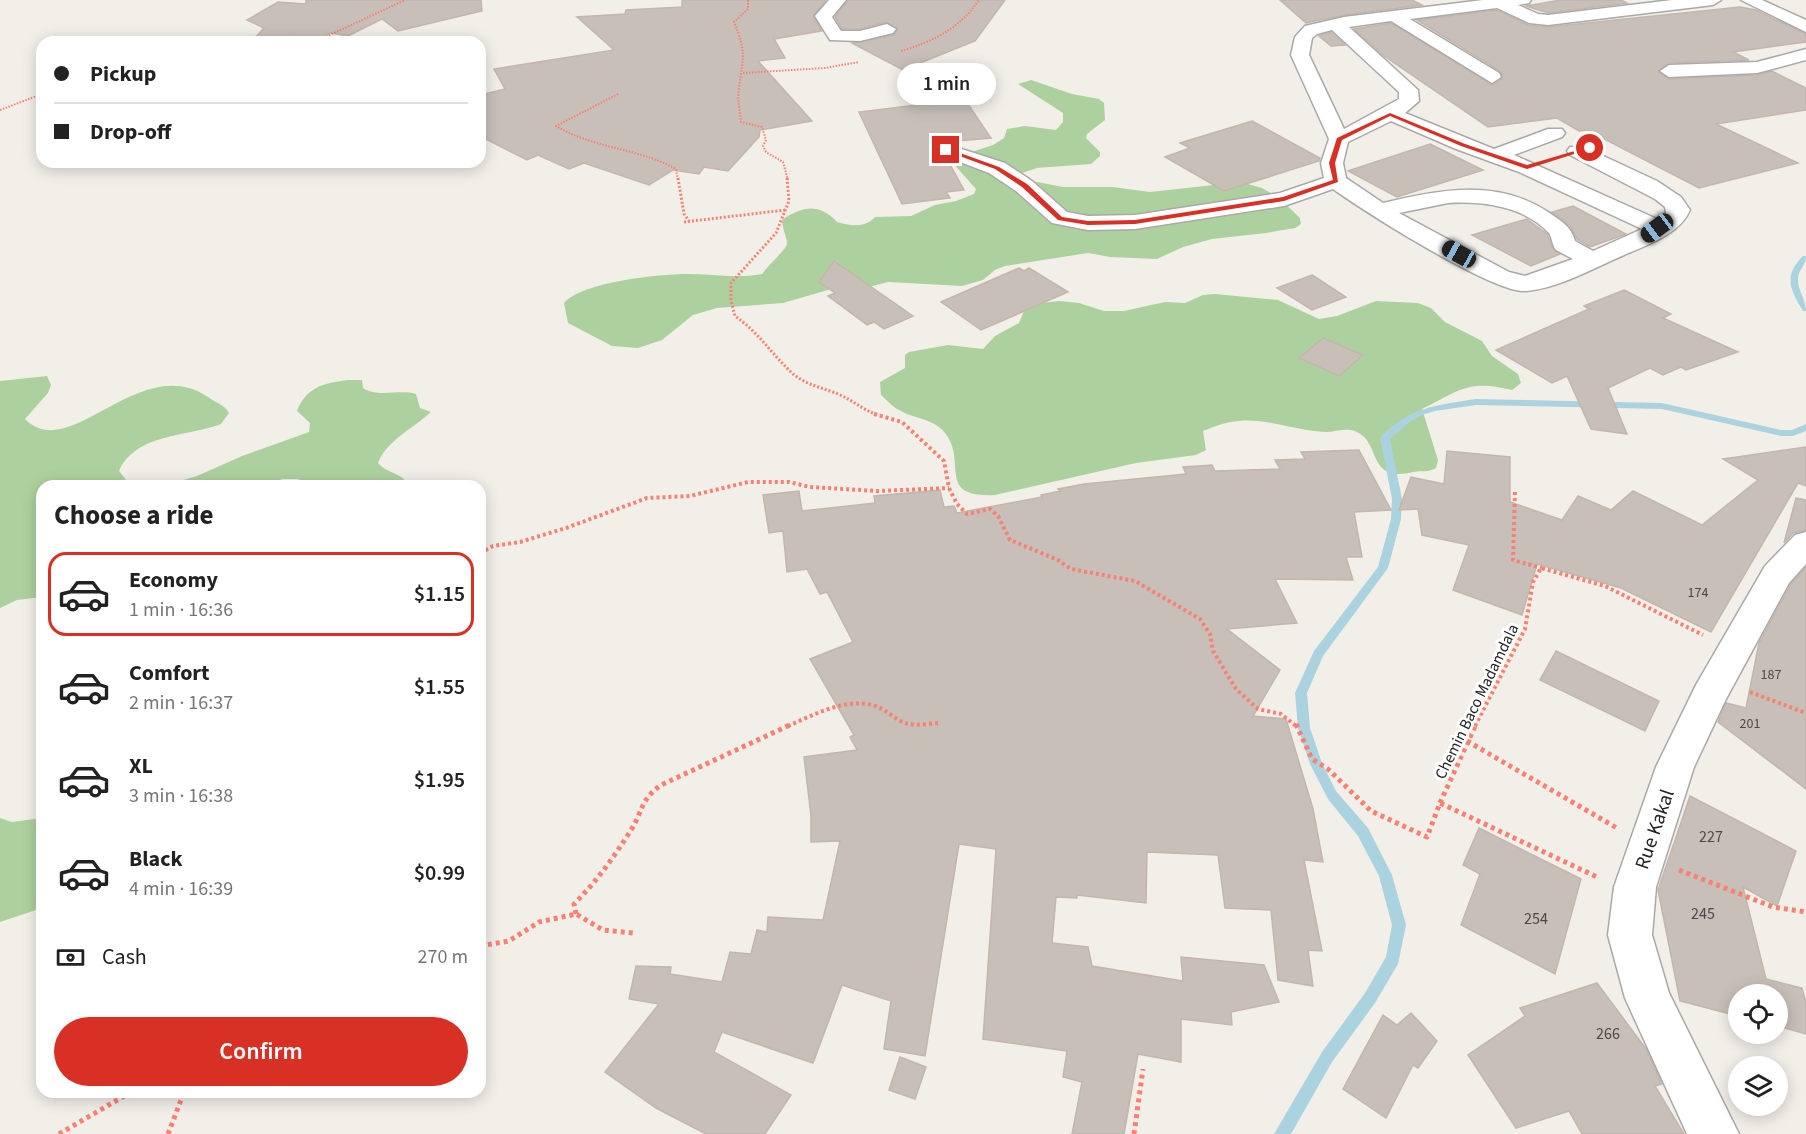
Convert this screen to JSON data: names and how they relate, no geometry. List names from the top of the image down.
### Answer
{
  "streets": {
    "street": ["Rue Kakal"],
    "path": ["Chemin Baco Madamdala"]
  },
  "house_numbers": [
    "174",
    "187",
    "201",
    "227",
    "245",
    "254",
    "266"
  ],
  "page": {
    "banner": ["Pickup", "Drop-off"],
    "bubble": "1 min",
    "heading": "Choose a ride",
    "list": [
      {
        "name": "Economy",
        "note": "1 min · 16:36",
        "value": "$1.15"
      },
      {
        "name": "Comfort",
        "note": "2 min · 16:37",
        "value": "$1.55"
      },
      {
        "name": "XL",
        "note": "3 min · 16:38",
        "value": "$1.95"
      },
      {
        "name": "Black",
        "note": "4 min · 16:39",
        "value": "$0.99"
      }
    ],
    "pay": ["Cash", "270 m"],
    "buttons": "Confirm"
  }
}
